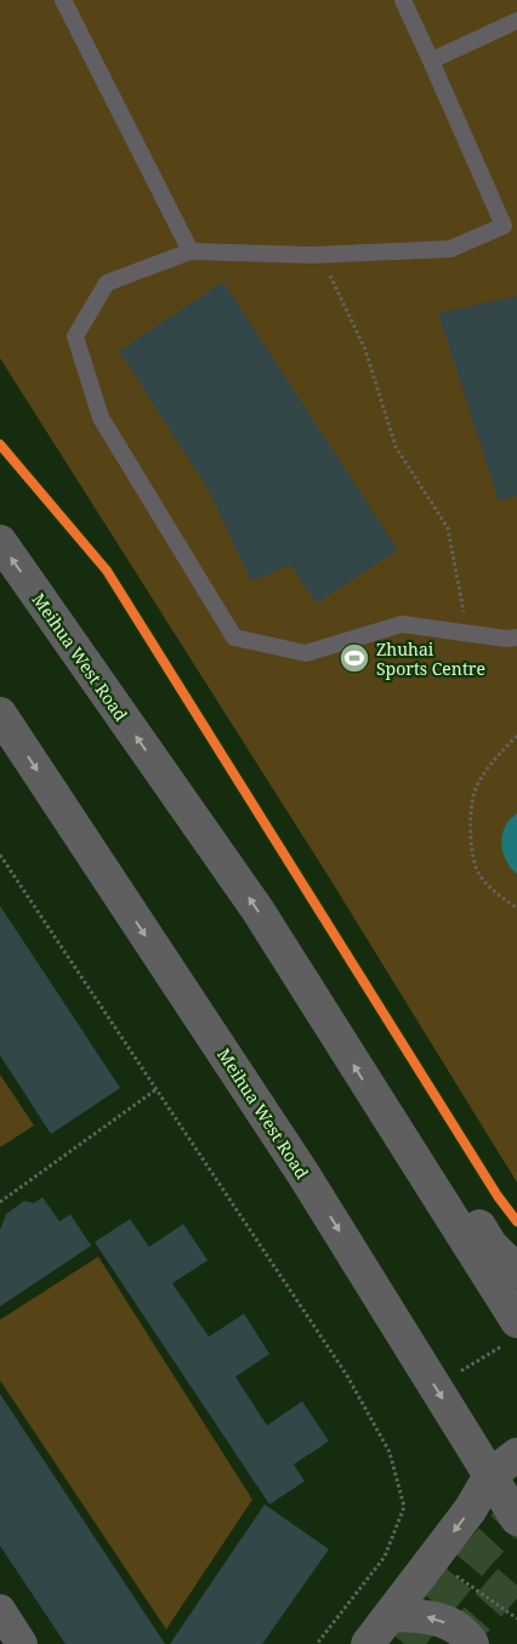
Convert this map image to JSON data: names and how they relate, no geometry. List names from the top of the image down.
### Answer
{
  "streets": {
    "main road": ["Meihua West Road"]
  },
  "places": {
    "sports": ["Zhuhai Sports Centre"]
  }
}
